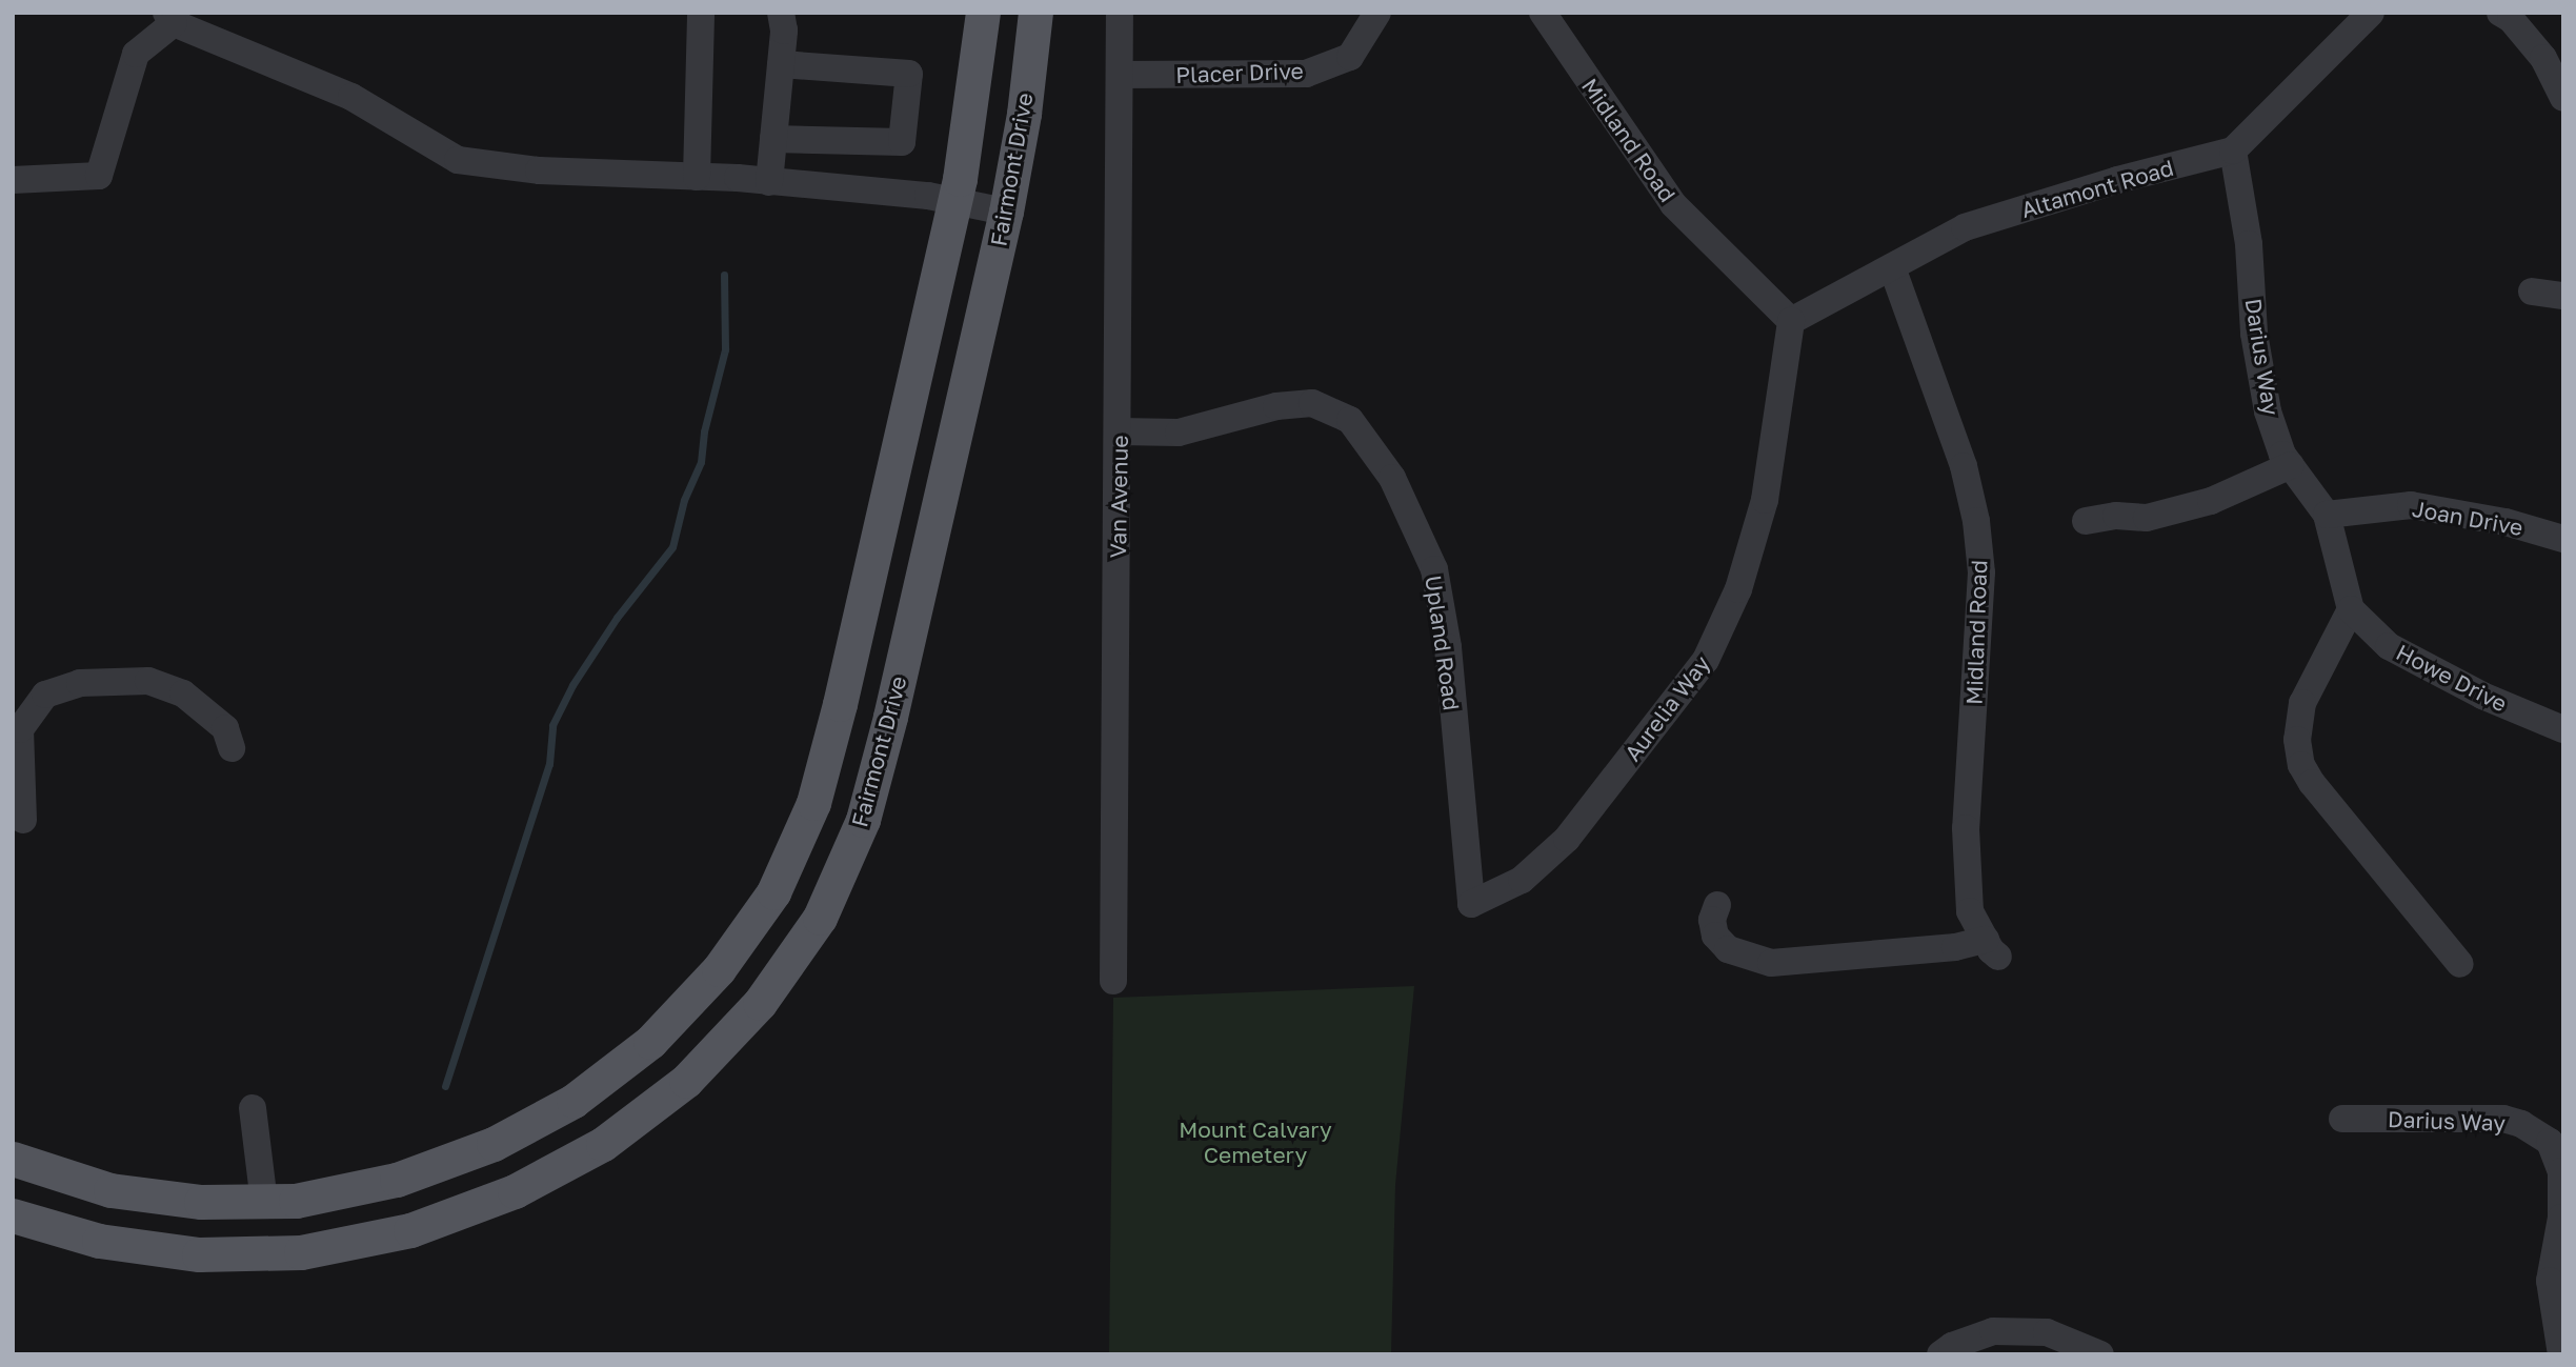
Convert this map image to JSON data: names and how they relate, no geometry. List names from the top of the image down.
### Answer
{
  "streets": {
    "main road": ["Fairmont Drive"],
    "street": [
      "Placer Drive",
      "Midland Road",
      "Altamont Road",
      "Darius Way",
      "Van Avenue",
      "Joan Drive",
      "Upland Road",
      "Howe Drive",
      "Aurelia Way"
    ]
  },
  "crossings": [
    ["Placer Drive", "Van Avenue"],
    ["Midland Road", "Altamont Road"],
    ["Midland Road", "Aurelia Way"],
    ["Altamont Road", "Darius Way"],
    ["Altamont Road", "Aurelia Way"],
    ["Darius Way", "Joan Drive"],
    ["Darius Way", "Howe Drive"],
    ["Van Avenue", "Upland Road"],
    ["Upland Road", "Aurelia Way"]
  ],
  "parks": ["Mount Calvary Cemetery"]
}
